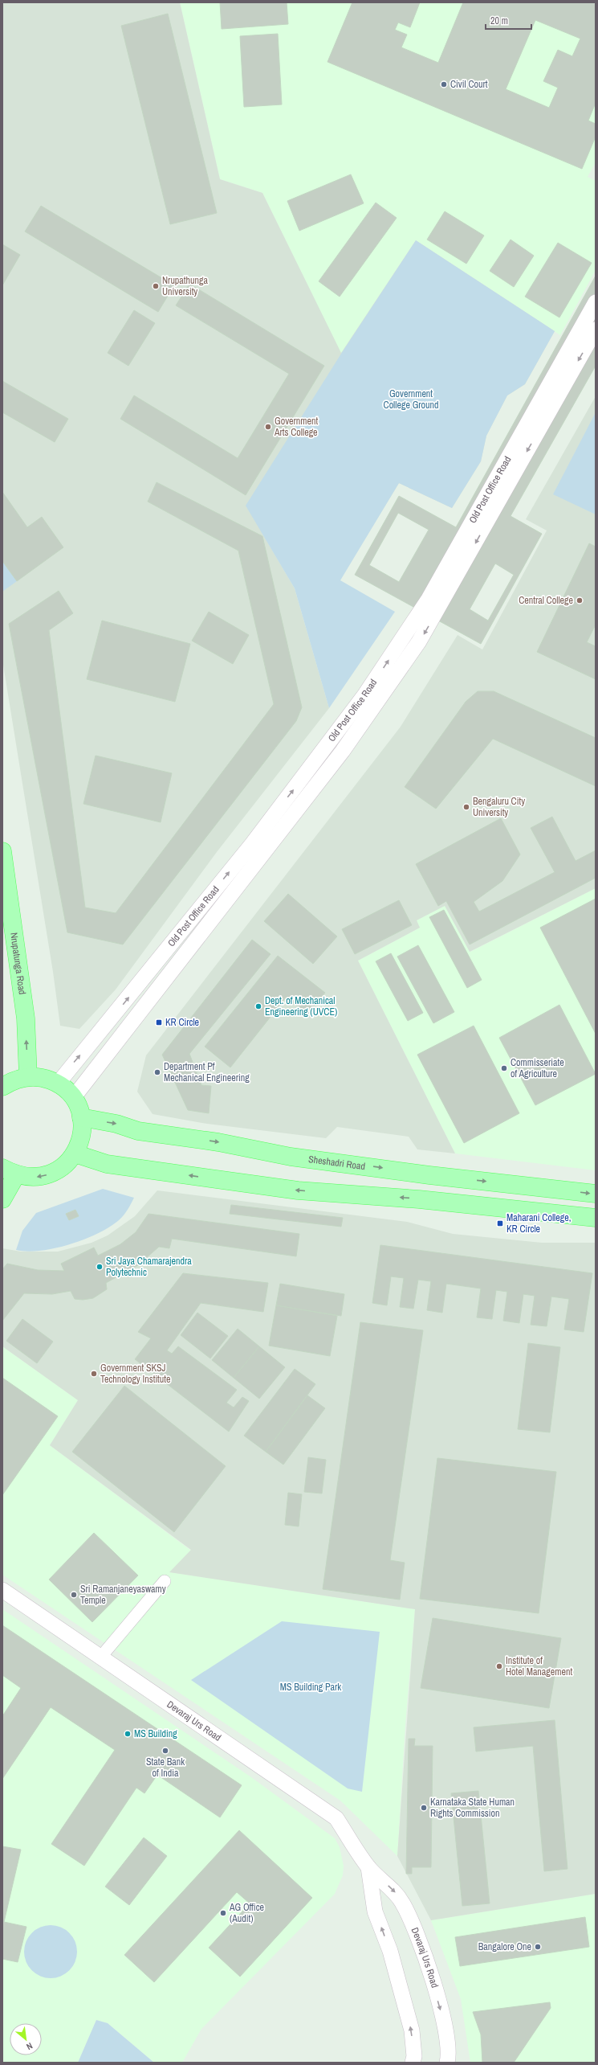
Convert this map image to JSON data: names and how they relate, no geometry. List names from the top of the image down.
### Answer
{
  "streets": {
    "main road": ["Nrupatunga Road", "Sheshadri Road"],
    "street": ["Old Post Office Road", "Devaraj Urs Road"]
  },
  "one_way": ["Nrupatunga Road"],
  "parks": ["Government College Ground", "MS Building Park"],
  "places": {
    "other": [
      "Civil Court",
      "Nrupathunga University",
      "Government Arts College",
      "Central College",
      "Bengaluru City University",
      "Dept. of Mechanical Engineering (UVCE)",
      "Commisseriate of Agriculture",
      "Department Pf Mechanical Engineering",
      "Sri Jaya Chamarajendra Polytechnic",
      "Government SKSJ Technology Institute",
      "Sri Ramanjaneyaswamy Temple",
      "Institute of Hotel Management",
      "MS Building",
      "State Bank of India",
      "Karnataka State Human Rights Commission",
      "AG Office (Audit)",
      "Bangalore One"
    ],
    "transit": ["KR Circle", "Maharani College, KR Circle"]
  },
  "scale_bar": "20 m",
  "north": "bottom right"
}
